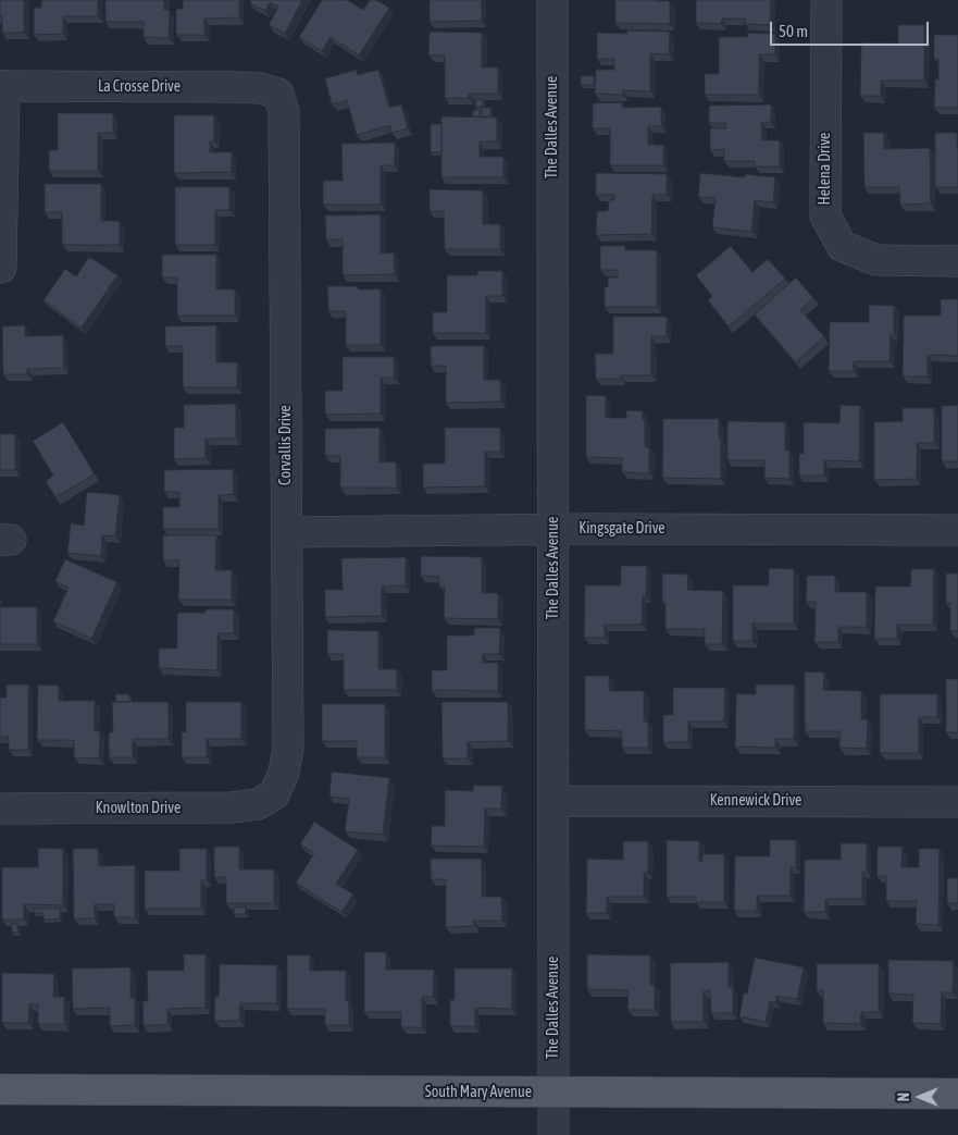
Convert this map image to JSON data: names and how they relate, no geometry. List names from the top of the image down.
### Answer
{
  "streets": {
    "main road": ["South Mary Avenue"],
    "street": [
      "La Crosse Drive",
      "The Dalles Avenue",
      "Helena Drive",
      "Corvallis Drive",
      "Kingsgate Drive",
      "Kennewick Drive",
      "Knowlton Drive"
    ]
  },
  "crossings": [
    ["La Crosse Drive", "Corvallis Drive"],
    ["The Dalles Avenue", "Kingsgate Drive"],
    ["The Dalles Avenue", "Kennewick Drive"],
    ["The Dalles Avenue", "South Mary Avenue"],
    ["Corvallis Drive", "Kingsgate Drive"],
    ["Corvallis Drive", "Knowlton Drive"]
  ],
  "scale_bar": "50 m",
  "north": "left"
}
